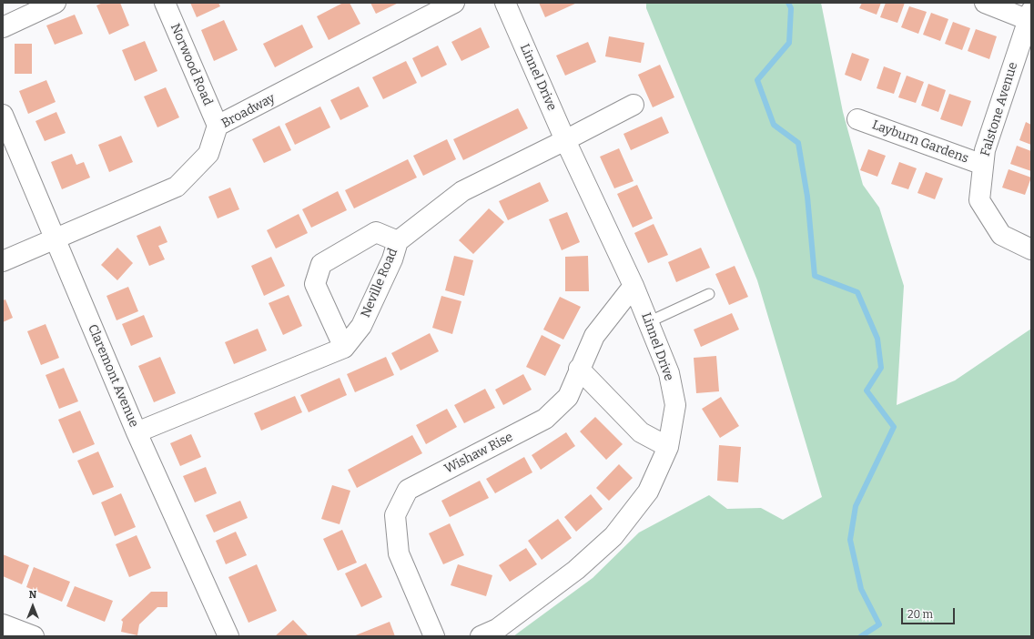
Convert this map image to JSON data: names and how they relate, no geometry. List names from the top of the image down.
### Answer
{
  "streets": {
    "street": [
      "Norwood Road",
      "Linnel Drive",
      "Falstone Avenue",
      "Broadway",
      "Layburn Gardens",
      "Neville Road",
      "Claremont Avenue",
      "Wishaw Rise"
    ]
  },
  "crossings": [
    ["Norwood Road", "Broadway"],
    ["Linnel Drive", "Neville Road"],
    ["Linnel Drive", "Wishaw Rise"],
    ["Falstone Avenue", "Layburn Gardens"],
    ["Broadway", "Claremont Avenue"],
    ["Neville Road", "Claremont Avenue"]
  ],
  "scale_bar": "20 m",
  "north": "top"
}
